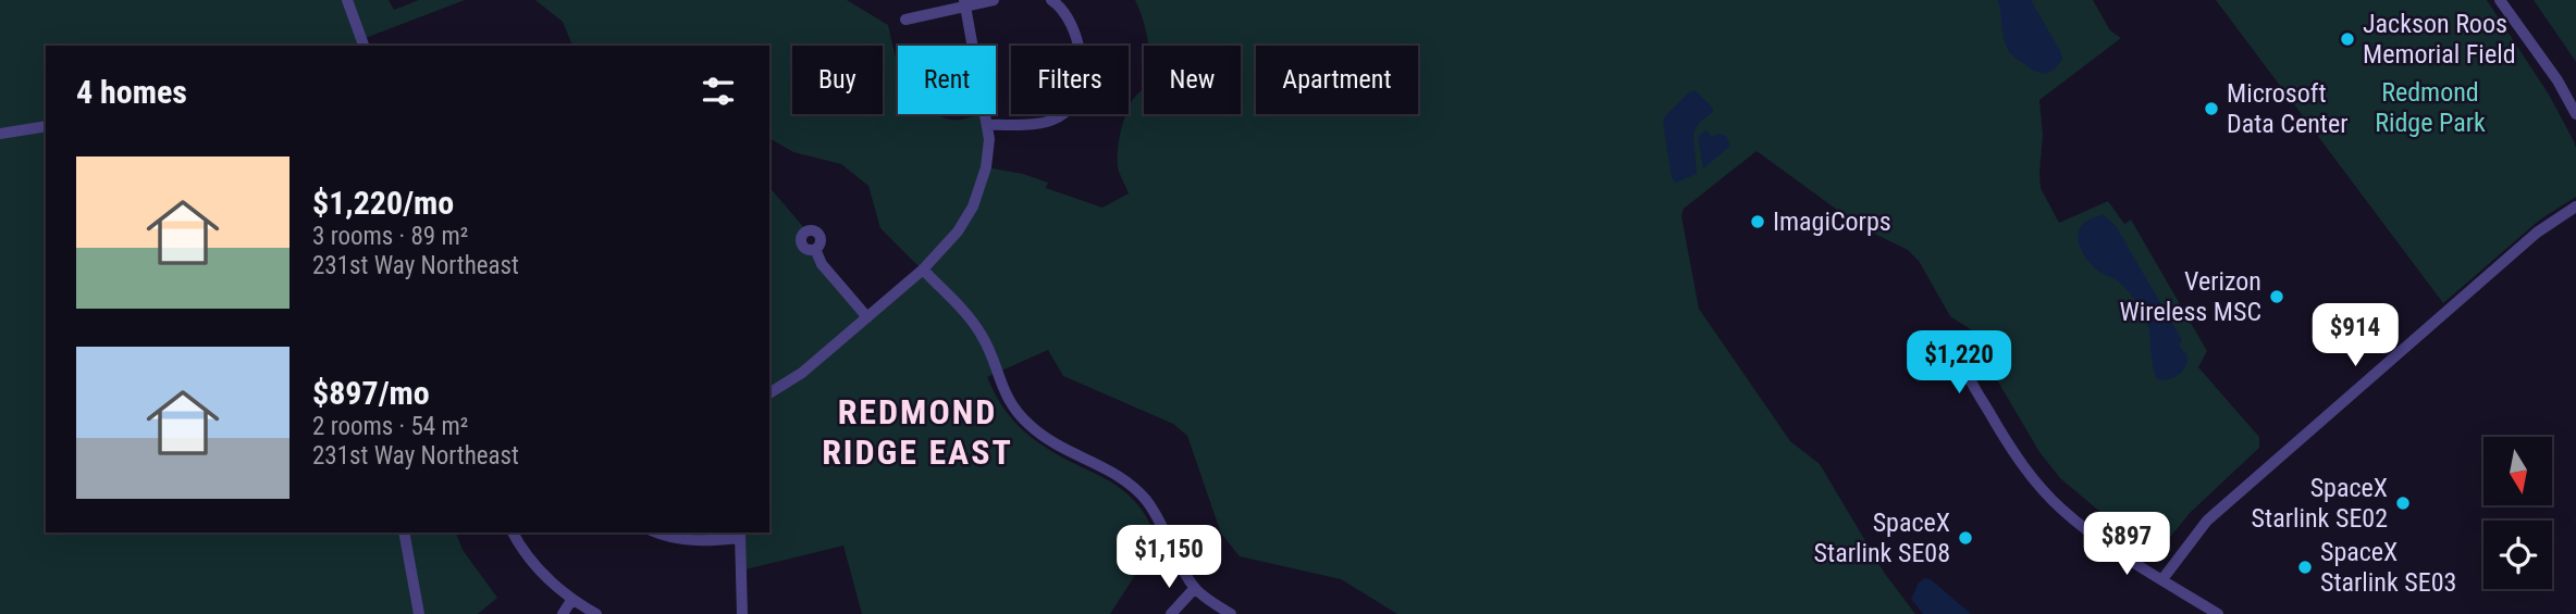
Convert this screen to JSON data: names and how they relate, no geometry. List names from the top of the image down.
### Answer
{
  "districts": ["REDMOND RIDGE EAST"],
  "parks": ["Redmond Ridge Park"],
  "places": [
    "Jackson Roos Memorial Field",
    "Microsoft Data Center",
    "ImagiCorps",
    "Verizon Wireless MSC",
    "SpaceX Starlink SE02",
    "SpaceX Starlink SE08",
    "SpaceX Starlink SE03"
  ],
  "north": "bottom",
  "page": {
    "chip": [
      "Buy",
      "Rent",
      "Filters",
      "New",
      "Apartment"
    ],
    "heading": "4 homes",
    "list": [
      {
        "name": "$1,220/mo",
        "note": "3 rooms · 89 m² · 231st Way Northeast"
      },
      {
        "name": "$897/mo",
        "note": "2 rooms · 54 m² · 231st Way Northeast"
      }
    ],
    "price": [
      "$914",
      "$1,220",
      "$897",
      "$1,150"
    ]
  }
}
